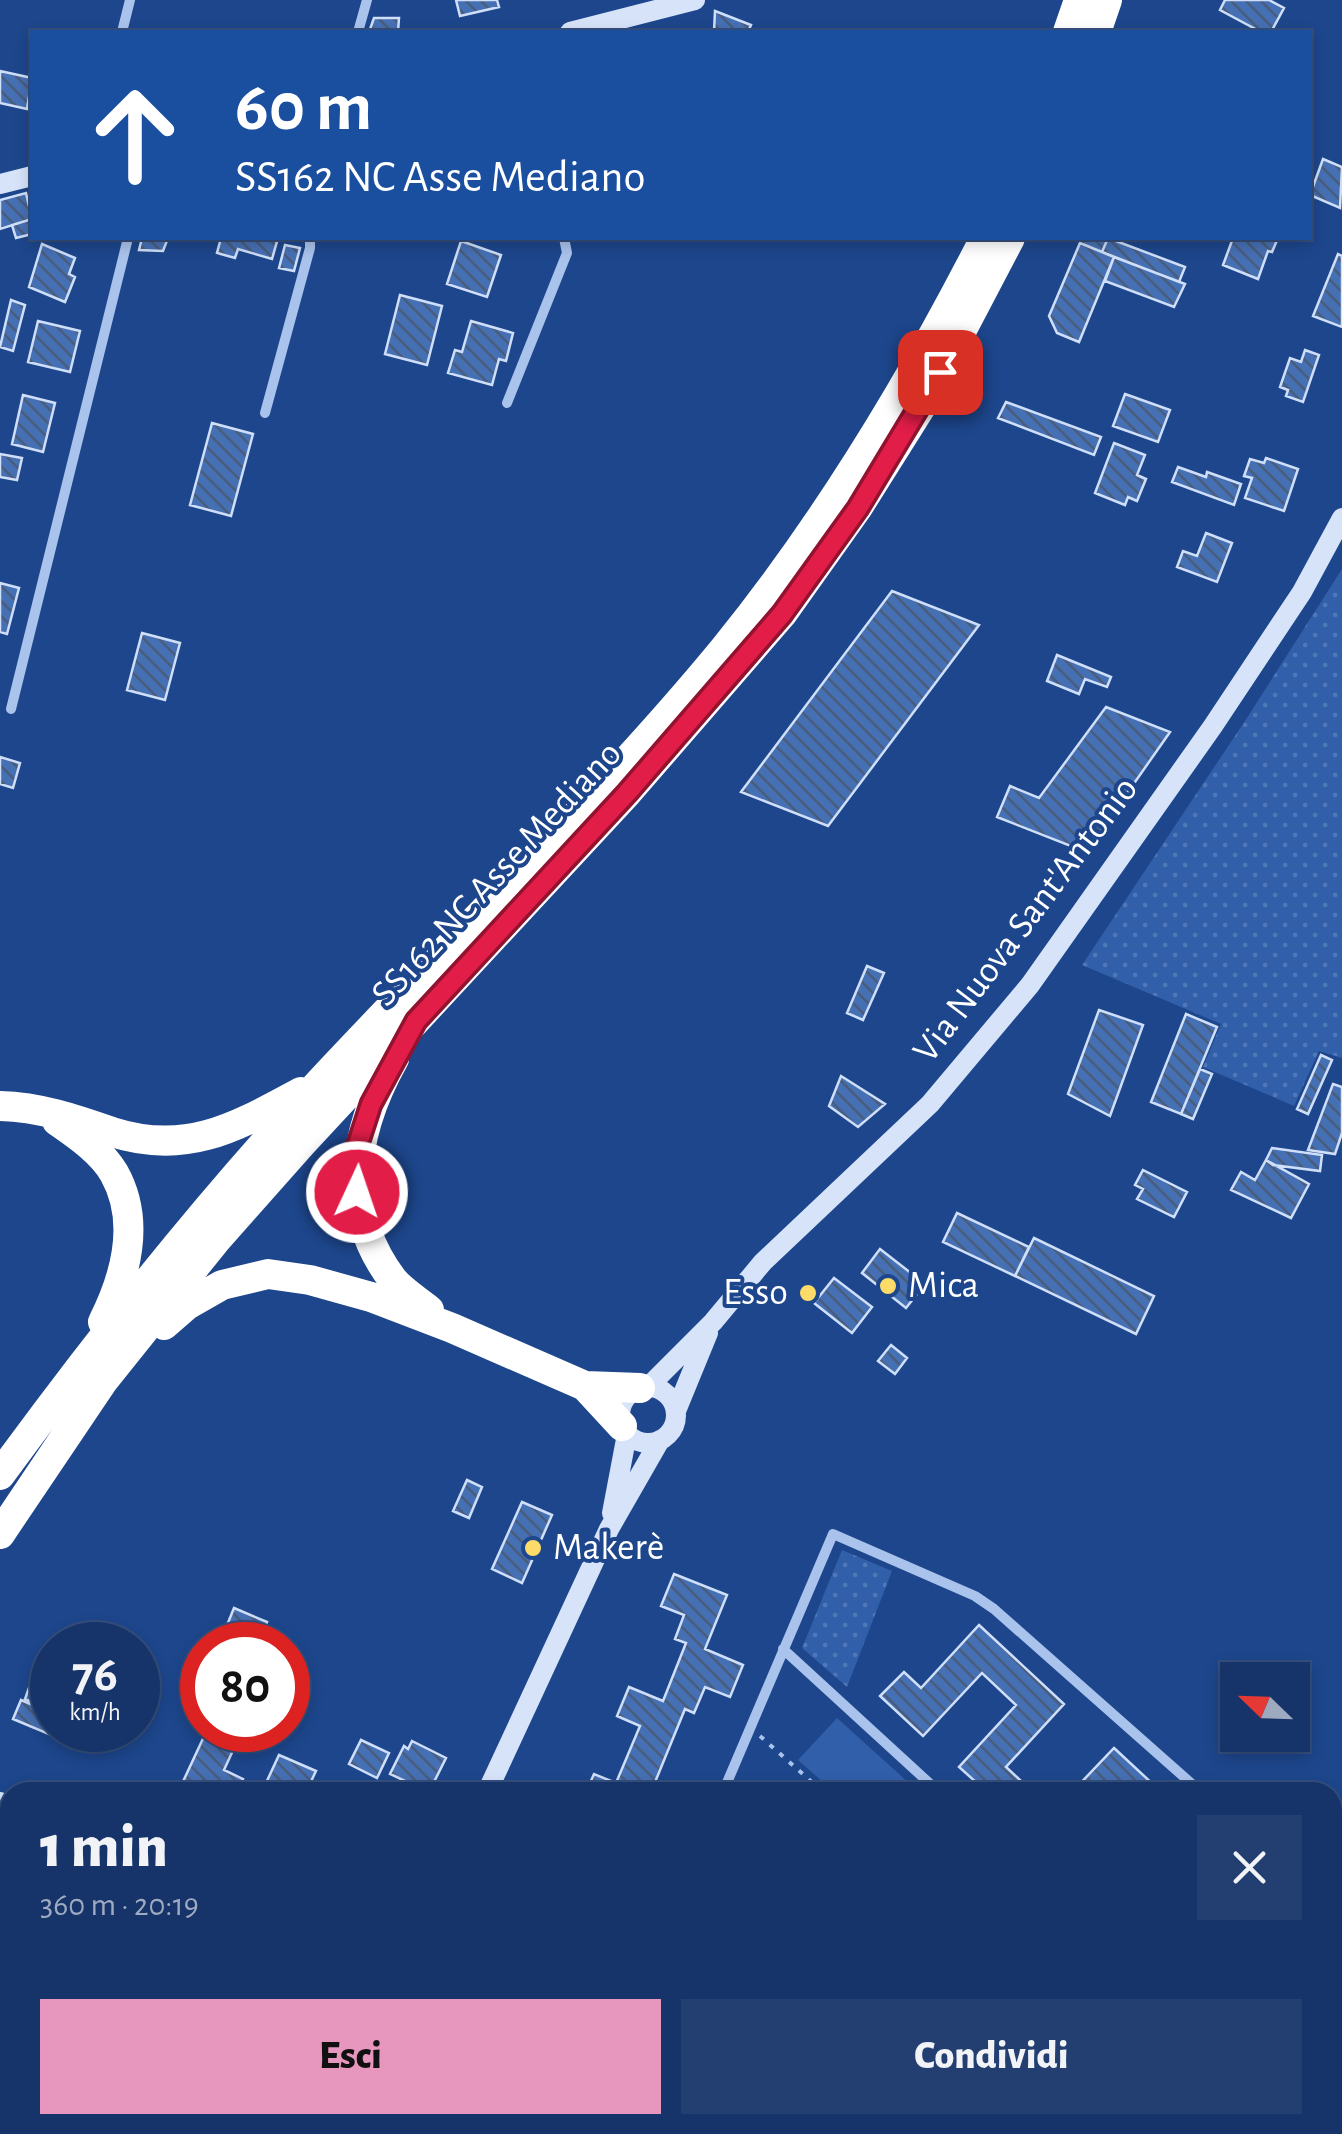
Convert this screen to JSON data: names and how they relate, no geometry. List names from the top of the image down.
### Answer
{
  "streets": {
    "highway": ["SS162 NC Asse Mediano"],
    "street": ["Via Nuova Sant'Antonio"]
  },
  "places": ["Mica", "Esso", "Makerè"],
  "north": "top left",
  "page": {
    "turn": ["60 m", "SS162 NC Asse Mediano"],
    "speed": "76 km/h",
    "limit": "80",
    "heading": ["1 min", "360 m · 20:19"],
    "buttons": ["Esci", "Condividi"]
  }
}
